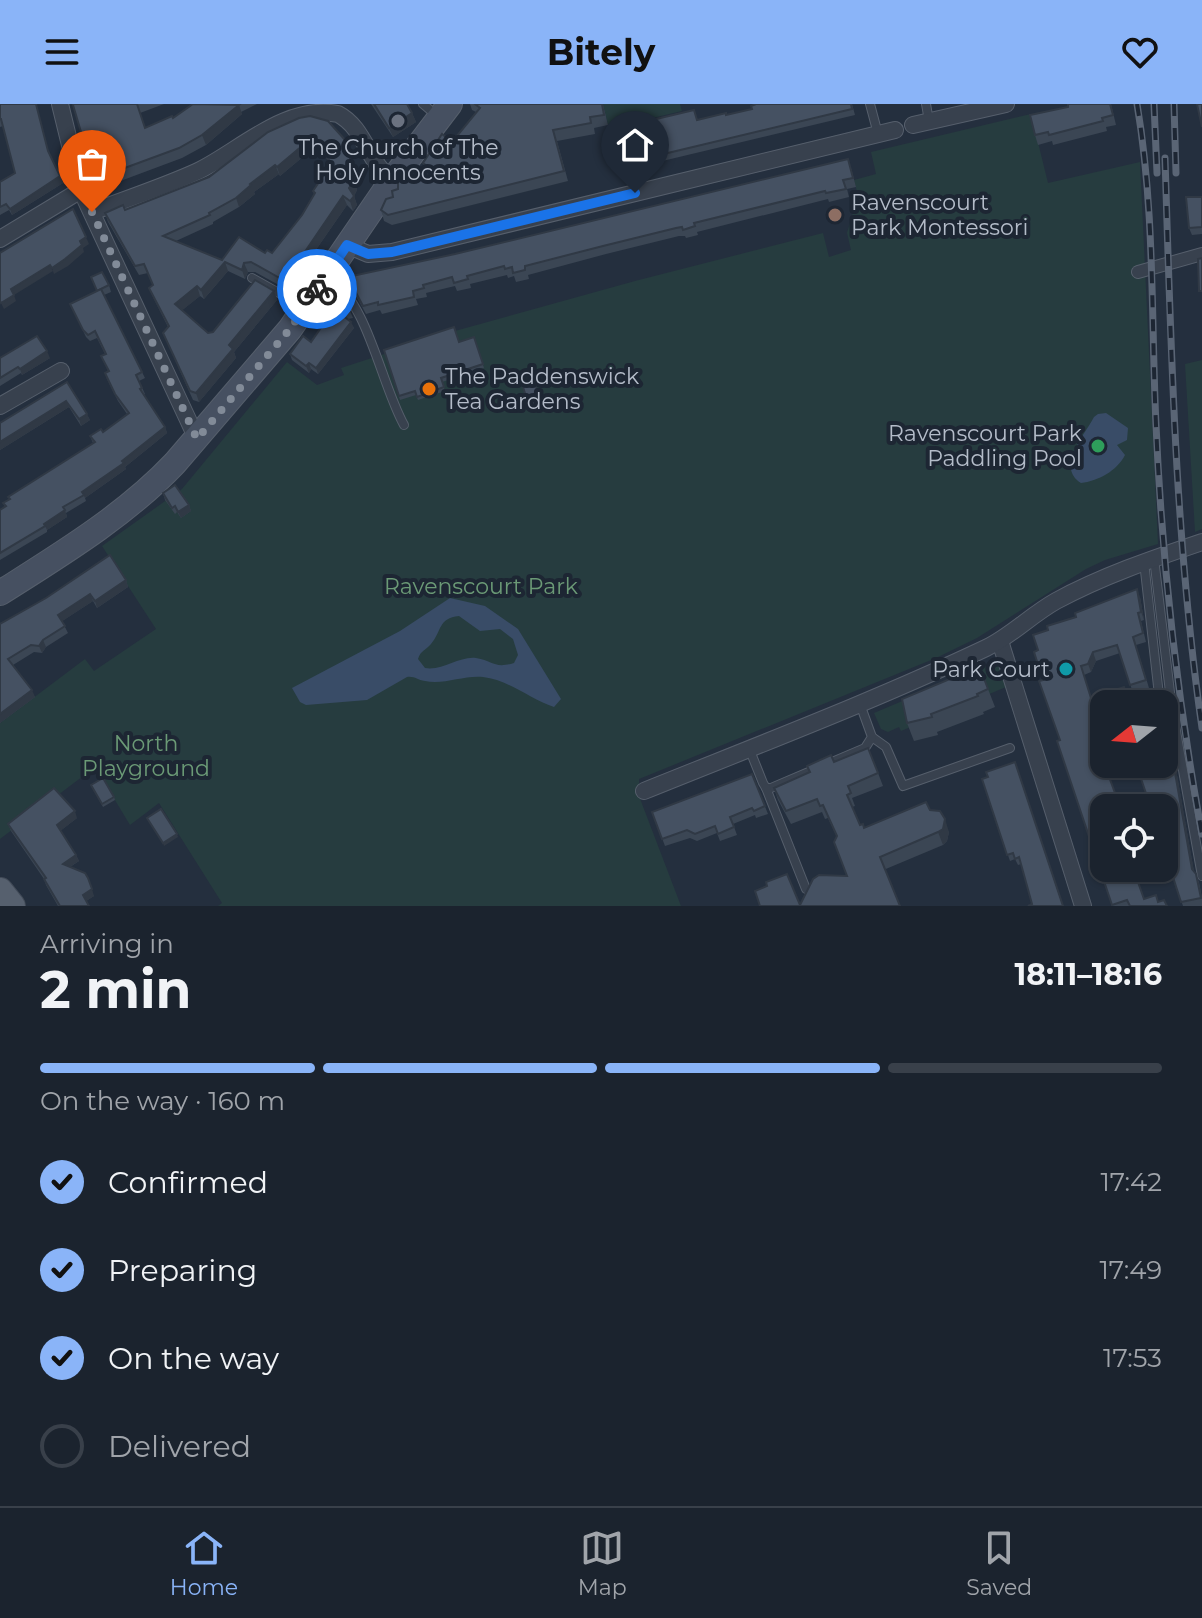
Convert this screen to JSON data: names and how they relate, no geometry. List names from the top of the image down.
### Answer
{
  "parks": ["Ravenscourt Park", "North Playground"],
  "places": [
    "The Church of The Holy Innocents",
    "Ravenscourt Park Montessori",
    "The Paddenswick Tea Gardens",
    "Ravenscourt Park Paddling Pool",
    "Park Court"
  ],
  "north": "left",
  "page": {
    "header": "Bitely",
    "heading": ["2 min", "Arriving in", "18:11–18:16"],
    "bar": "On the way · 160 m",
    "list": [
      ["Confirmed", "17:42"],
      ["Preparing", "17:49"],
      ["On the way", "17:53"],
      "Delivered"
    ],
    "tabs": ["Home", "Map", "Saved"]
  }
}
